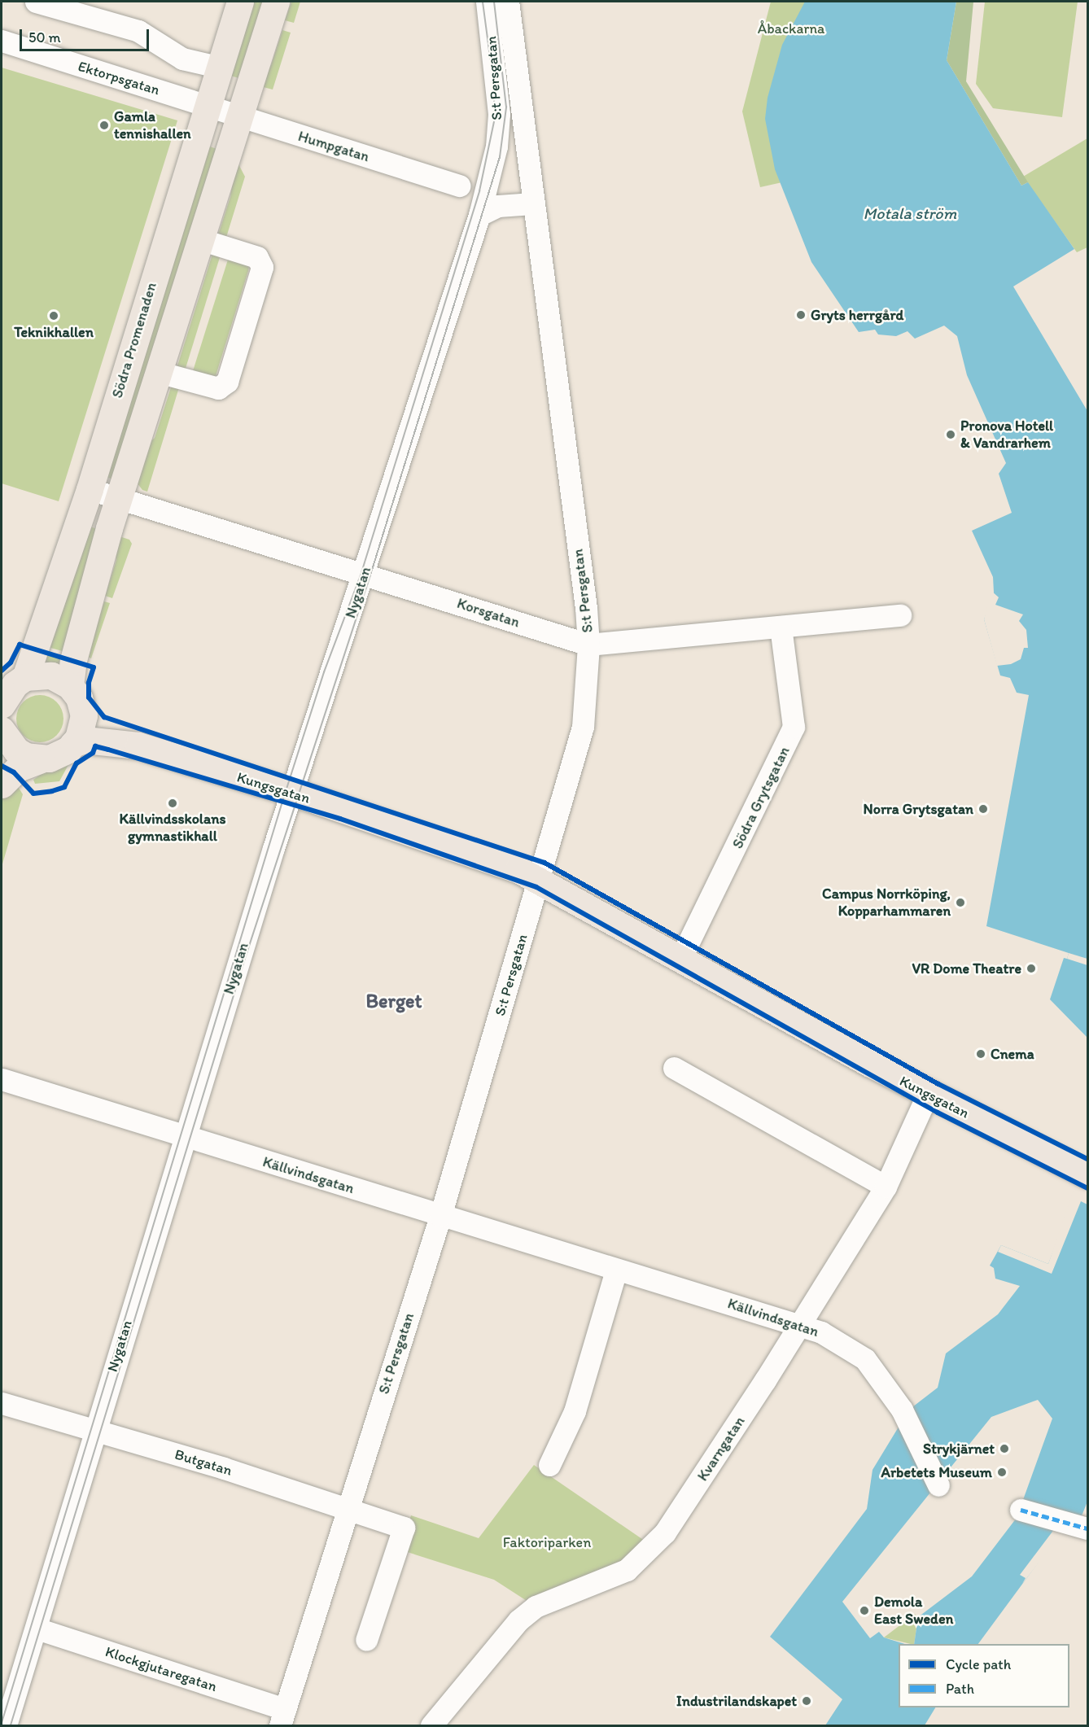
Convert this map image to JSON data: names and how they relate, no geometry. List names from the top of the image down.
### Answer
{
  "streets": {
    "main road": ["Södra Promenaden", "Kungsgatan"],
    "street": [
      "Ektorpsgatan",
      "S:t Persgatan",
      "Humpgatan",
      "Nygatan",
      "Korsgatan",
      "Södra Grytsgatan",
      "Källvindsgatan",
      "Kvarngatan",
      "Butgatan",
      "Klockgjutaregatan"
    ]
  },
  "crossings": [
    ["Ektorpsgatan", "Humpgatan"],
    ["Ektorpsgatan", "Södra Promenaden"],
    ["S:t Persgatan", "Nygatan"],
    ["S:t Persgatan", "Korsgatan"],
    ["S:t Persgatan", "Kungsgatan"],
    ["S:t Persgatan", "Källvindsgatan"],
    ["S:t Persgatan", "Butgatan"],
    ["S:t Persgatan", "Klockgjutaregatan"],
    ["Humpgatan", "Södra Promenaden"],
    ["Södra Promenaden", "Korsgatan"],
    ["Nygatan", "Korsgatan"],
    ["Nygatan", "Kungsgatan"],
    ["Nygatan", "Källvindsgatan"],
    ["Nygatan", "Butgatan"],
    ["Nygatan", "Klockgjutaregatan"],
    ["Korsgatan", "Södra Grytsgatan"],
    ["Kungsgatan", "Södra Grytsgatan"],
    ["Kungsgatan", "Kvarngatan"],
    ["Källvindsgatan", "Kvarngatan"]
  ],
  "districts": ["Berget"],
  "water": ["Motala ström"],
  "parks": ["Åbackarna", "Faktoriparken"],
  "places": [
    "Gamla tennishallen",
    "Gryts herrgård",
    "Teknikhallen",
    "Pronova Hotell & Vandrarhem",
    "Källvindsskolans gymnastikhall",
    "Norra Grytsgatan",
    "Campus Norrköping, Kopparhammaren",
    "VR Dome Theatre",
    "Cnema",
    "Strykjärnet",
    "Arbetets Museum",
    "Demola East Sweden",
    "Industrilandskapet"
  ],
  "legend": ["Cycle path", "Path"],
  "scale_bar": "50 m"
}
